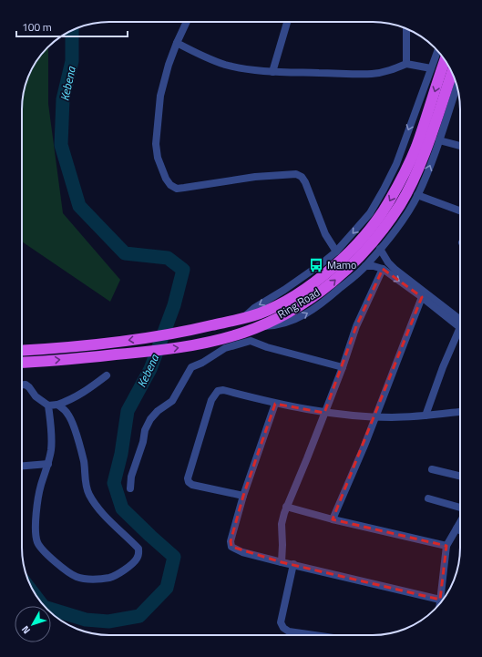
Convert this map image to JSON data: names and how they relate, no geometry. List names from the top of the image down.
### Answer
{
  "streets": {
    "highway": ["Ring Road"]
  },
  "water": ["Kebena"],
  "places": {
    "bus stop": ["Mamo"]
  },
  "scale_bar": "100 m",
  "north": "bottom left"
}
